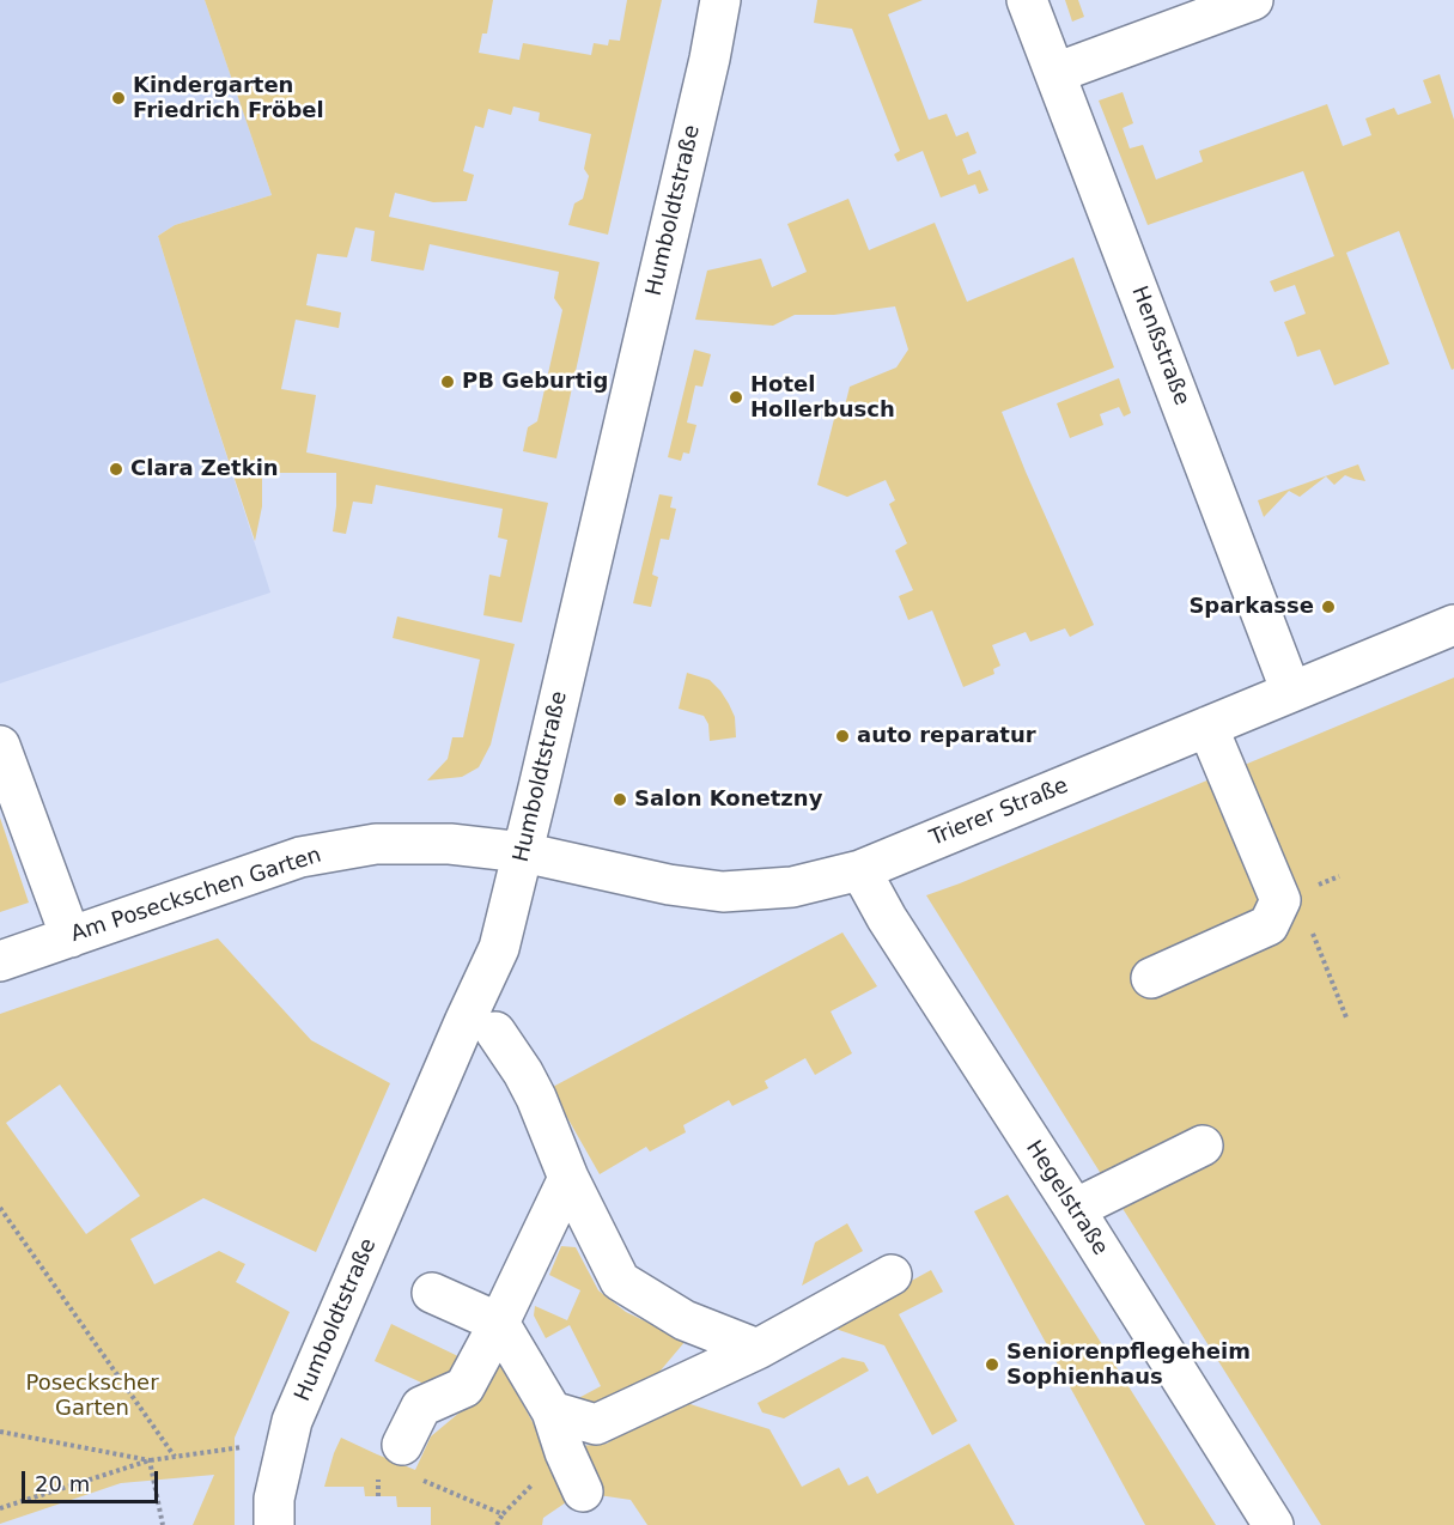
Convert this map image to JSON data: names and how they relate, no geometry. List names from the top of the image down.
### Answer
{
  "streets": {
    "street": [
      "Humboldtstraße",
      "Henßstraße",
      "Trierer Straße",
      "Am Poseckschen Garten",
      "Hegelstraße"
    ]
  },
  "crossings": [
    ["Humboldtstraße", "Trierer Straße"],
    ["Humboldtstraße", "Am Poseckschen Garten"],
    ["Henßstraße", "Trierer Straße"],
    ["Trierer Straße", "Am Poseckschen Garten"],
    ["Trierer Straße", "Hegelstraße"]
  ],
  "parks": ["Poseckscher Garten"],
  "places": [
    "Kindergarten Friedrich Fröbel",
    "PB Geburtig",
    "Hotel Hollerbusch",
    "Clara Zetkin",
    "Sparkasse",
    "auto reparatur",
    "Salon Konetzny",
    "Seniorenpflegeheim Sophienhaus"
  ],
  "scale_bar": "20 m"
}
